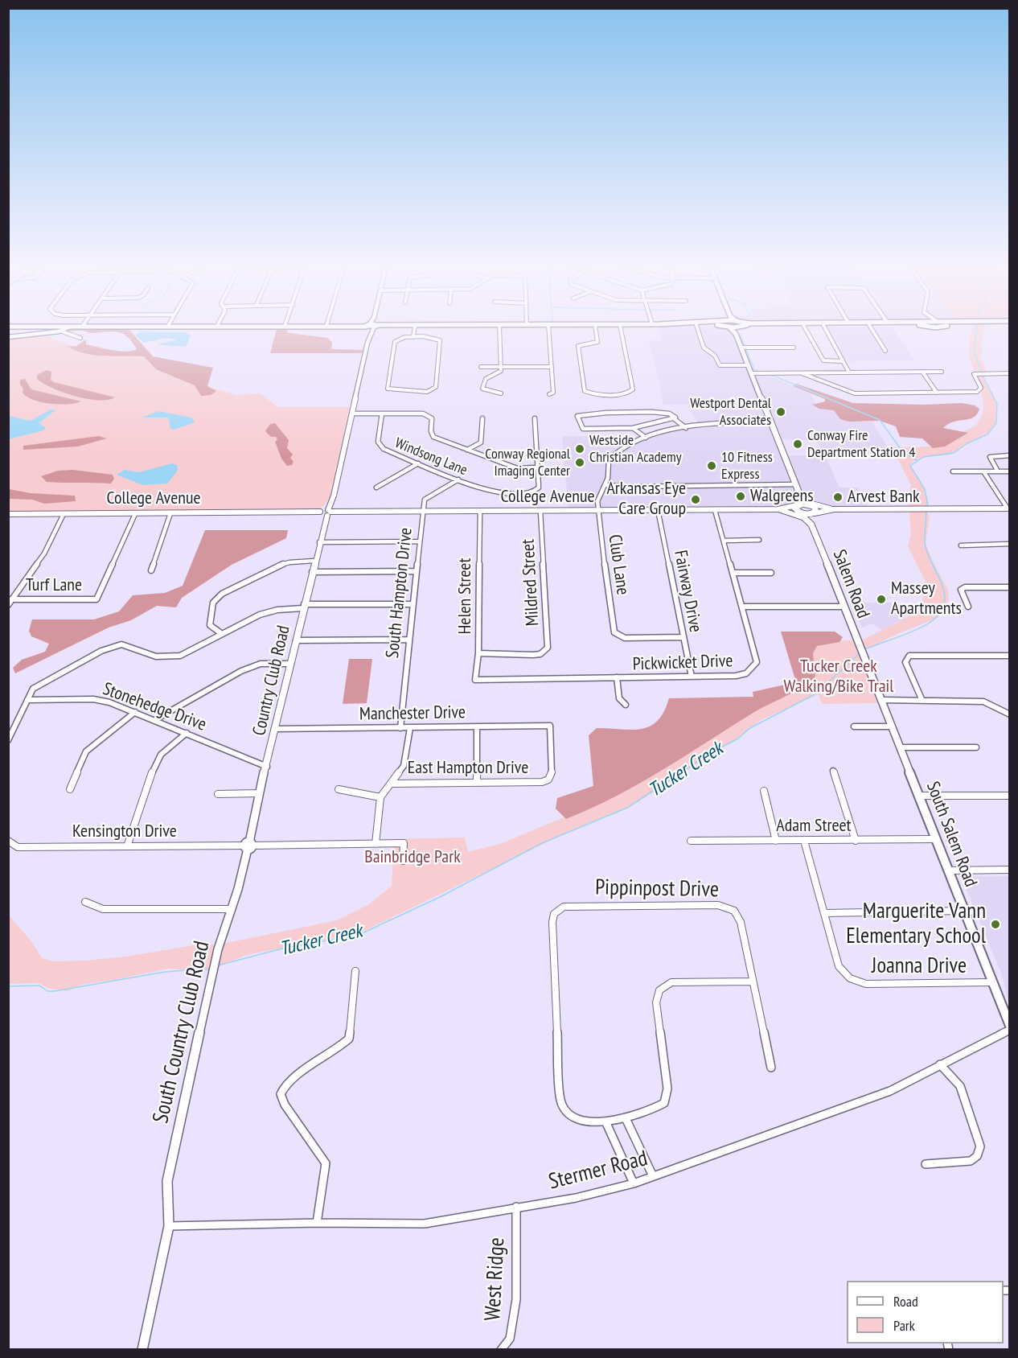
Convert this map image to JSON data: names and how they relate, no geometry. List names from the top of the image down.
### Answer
{
  "streets": {
    "main road": ["Salem Road", "South Salem Road"],
    "street": [
      "Windsong Lane",
      "College Avenue",
      "Club Lane",
      "Mildred Street",
      "Turf Lane",
      "Fairway Drive",
      "South Hampton Drive",
      "Helen Street",
      "Pickwicket Drive",
      "Country Club Road",
      "Stonehedge Drive",
      "Manchester Drive",
      "East Hampton Drive",
      "Adam Street",
      "Kensington Drive",
      "Pippinpost Drive",
      "Joanna Drive",
      "South Country Club Road",
      "Stermer Road",
      "West Ridge"
    ]
  },
  "crossings": [
    ["Windsong Lane", "South Hampton Drive"],
    ["College Avenue", "Club Lane"],
    ["College Avenue", "Mildred Street"],
    ["College Avenue", "Turf Lane"],
    ["College Avenue", "Fairway Drive"],
    ["College Avenue", "South Hampton Drive"],
    ["College Avenue", "Helen Street"],
    ["College Avenue", "Pickwicket Drive"],
    ["College Avenue", "Country Club Road"],
    ["Club Lane", "Fairway Drive"],
    ["Mildred Street", "Helen Street"],
    ["Salem Road", "South Salem Road"],
    ["Fairway Drive", "Pickwicket Drive"],
    ["South Hampton Drive", "Manchester Drive"],
    ["Helen Street", "Pickwicket Drive"],
    ["Country Club Road", "Stonehedge Drive"],
    ["Country Club Road", "Manchester Drive"],
    ["Country Club Road", "Kensington Drive"],
    ["Country Club Road", "South Country Club Road"],
    ["Manchester Drive", "East Hampton Drive"],
    ["Adam Street", "South Salem Road"],
    ["Adam Street", "Joanna Drive"],
    ["Kensington Drive", "South Country Club Road"],
    ["South Salem Road", "Joanna Drive"],
    ["South Country Club Road", "Stermer Road"],
    ["Stermer Road", "West Ridge"]
  ],
  "water": ["Tucker Creek"],
  "parks": ["Tucker Creek Walking/Bike Trail", "Bainbridge Park"],
  "places": [
    "Westport Dental Associates",
    "Conway Fire Department Station 4",
    "Westside Christian Academy",
    "Conway Regional Imaging Center",
    "10 Fitness Express",
    "Walgreens",
    "Arvest Bank",
    "Arkansas Eye Care Group",
    "Massey Apartments",
    "Marguerite Vann Elementary School"
  ],
  "legend": ["Road", "Park"]
}
